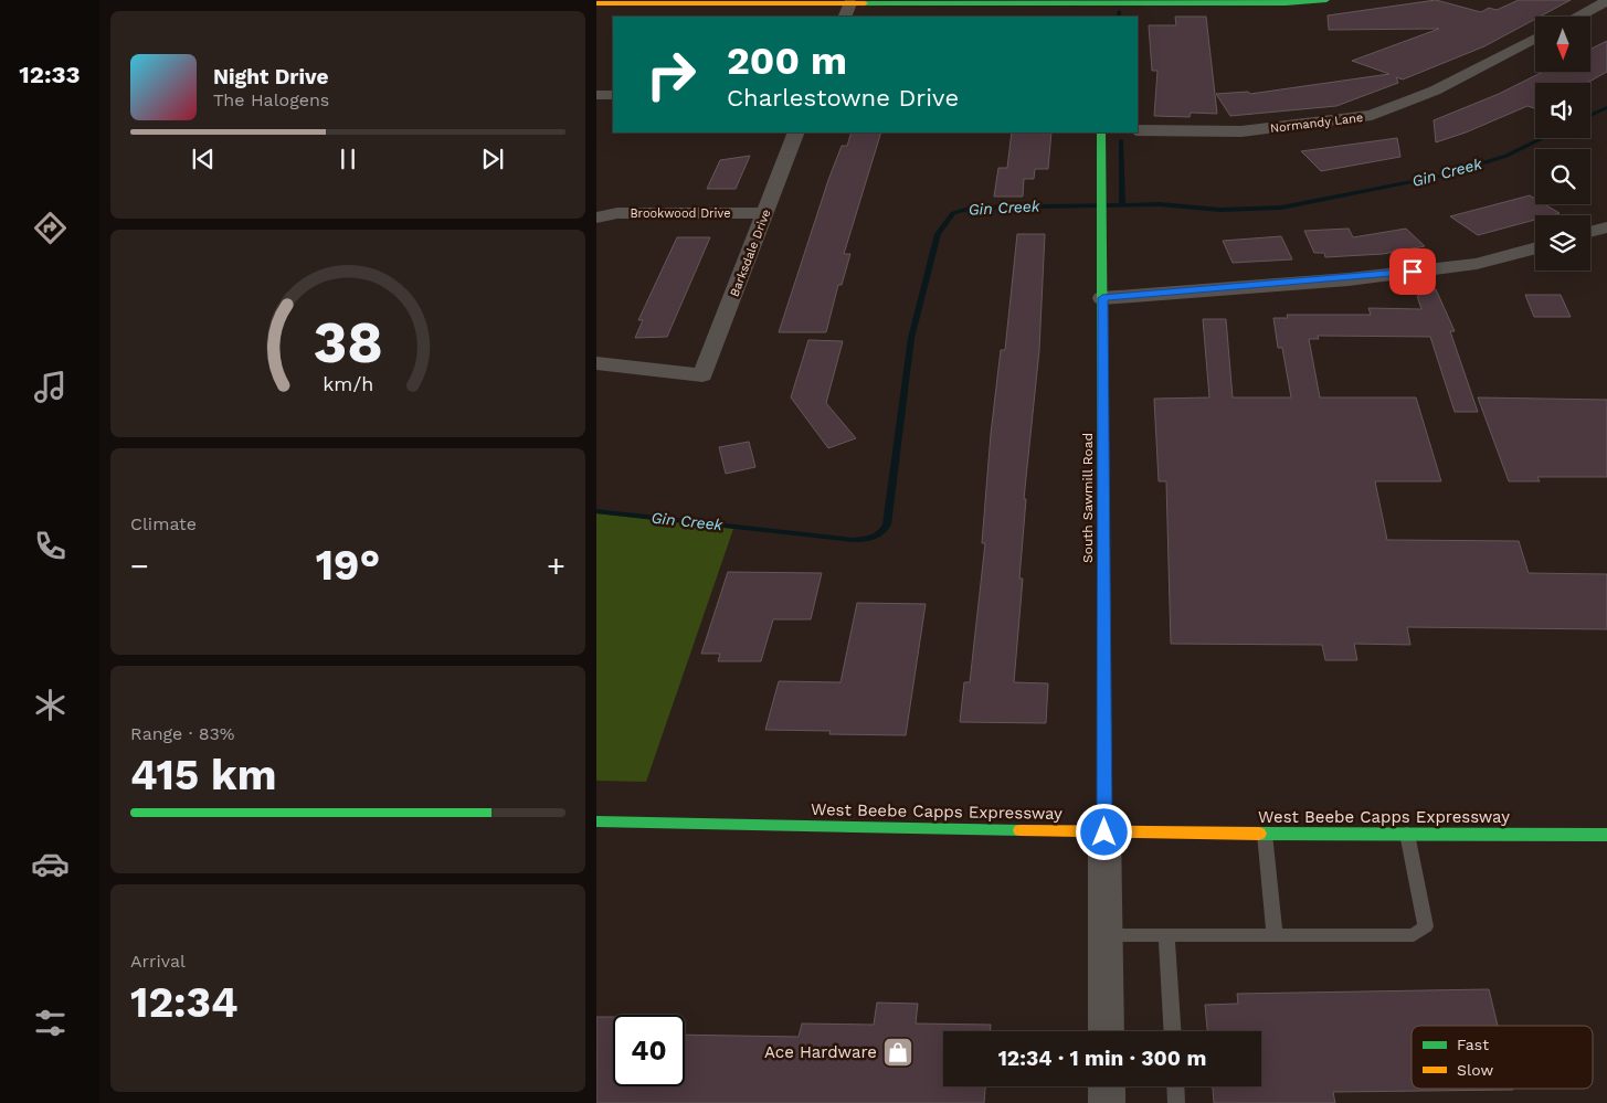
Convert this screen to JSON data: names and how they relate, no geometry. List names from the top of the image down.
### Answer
{
  "streets": {
    "street": [
      "Normandy Lane",
      "Brookwood Drive",
      "Barksdale Drive",
      "South Sawmill Road",
      "West Beebe Capps Expressway"
    ]
  },
  "crossings": [
    ["Brookwood Drive", "Barksdale Drive"],
    ["South Sawmill Road", "West Beebe Capps Expressway"]
  ],
  "water": ["Gin Creek"],
  "places": {
    "shop": ["Ace Hardware"]
  },
  "legend": ["Fast", "Slow"],
  "north": "bottom",
  "page": {
    "tabs": "12:33",
    "turn": ["200 m", "Charlestowne Drive"],
    "song": ["Night Drive", "The Halogens"],
    "tile": [
      "Climate",
      ["Range · 83%", "415 km"],
      ["Arrival", "12:34"]
    ],
    "heat": ["−", "19°", "+"],
    "limit": "40",
    "trip": "12:34 · 1 min · 300 m",
    "gauge": ["38", "km/h"]
  }
}
